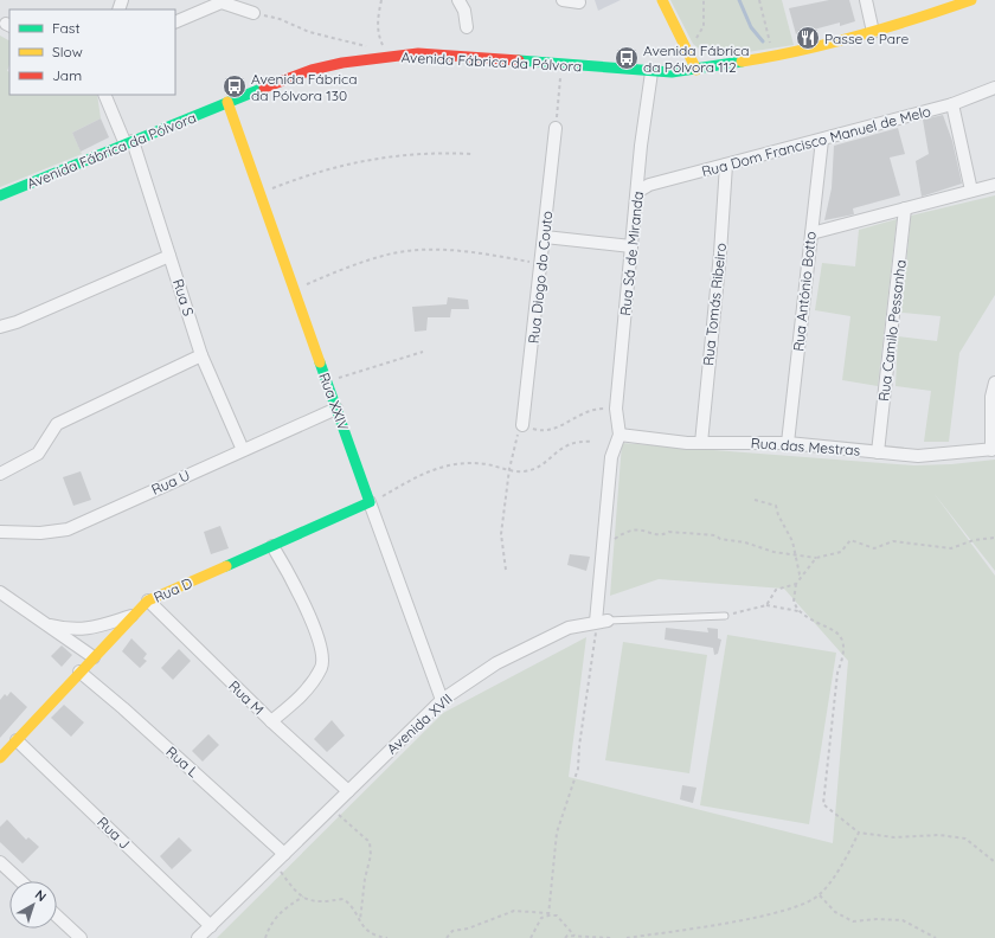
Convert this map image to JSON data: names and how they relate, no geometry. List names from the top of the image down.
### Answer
{
  "streets": {
    "street": [
      "Avenida Fábrica da Pólvora",
      "Rua Dom Francisco Manuel de Melo",
      "Rua Sá de Miranda",
      "Rua Diogo do Couto",
      "Rua António Botto",
      "Rua S",
      "Rua Tomás Ribeiro",
      "Rua Camilo Pessanha",
      "Rua XXIV",
      "Rua das Mestras",
      "Rua U",
      "Rua D",
      "Rua M",
      "Avenida XVII",
      "Rua L",
      "Rua J"
    ]
  },
  "crossings": [
    ["Avenida Fábrica da Pólvora", "Rua Sá de Miranda"],
    ["Avenida Fábrica da Pólvora", "Rua S"],
    ["Avenida Fábrica da Pólvora", "Rua XXIV"],
    ["Rua Dom Francisco Manuel de Melo", "Rua Sá de Miranda"],
    ["Rua Dom Francisco Manuel de Melo", "Rua António Botto"],
    ["Rua Dom Francisco Manuel de Melo", "Rua Tomás Ribeiro"],
    ["Rua Sá de Miranda", "Rua das Mestras"],
    ["Rua António Botto", "Rua das Mestras"],
    ["Rua S", "Rua U"],
    ["Rua Tomás Ribeiro", "Rua das Mestras"],
    ["Rua Camilo Pessanha", "Rua das Mestras"],
    ["Rua XXIV", "Rua U"],
    ["Rua XXIV", "Rua D"],
    ["Rua XXIV", "Avenida XVII"],
    ["Rua D", "Rua M"],
    ["Rua D", "Rua L"],
    ["Rua D", "Rua J"],
    ["Rua M", "Avenida XVII"],
    ["Avenida XVII", "Rua L"],
    ["Avenida XVII", "Rua J"]
  ],
  "places": {
    "restaurant": ["Passe e Pare"],
    "bus stop": ["Avenida Fábrica da Pólvora 112", "Avenida Fábrica da Pólvora 130"]
  },
  "legend": ["Fast", "Slow", "Jam"],
  "north": "top right"
}
